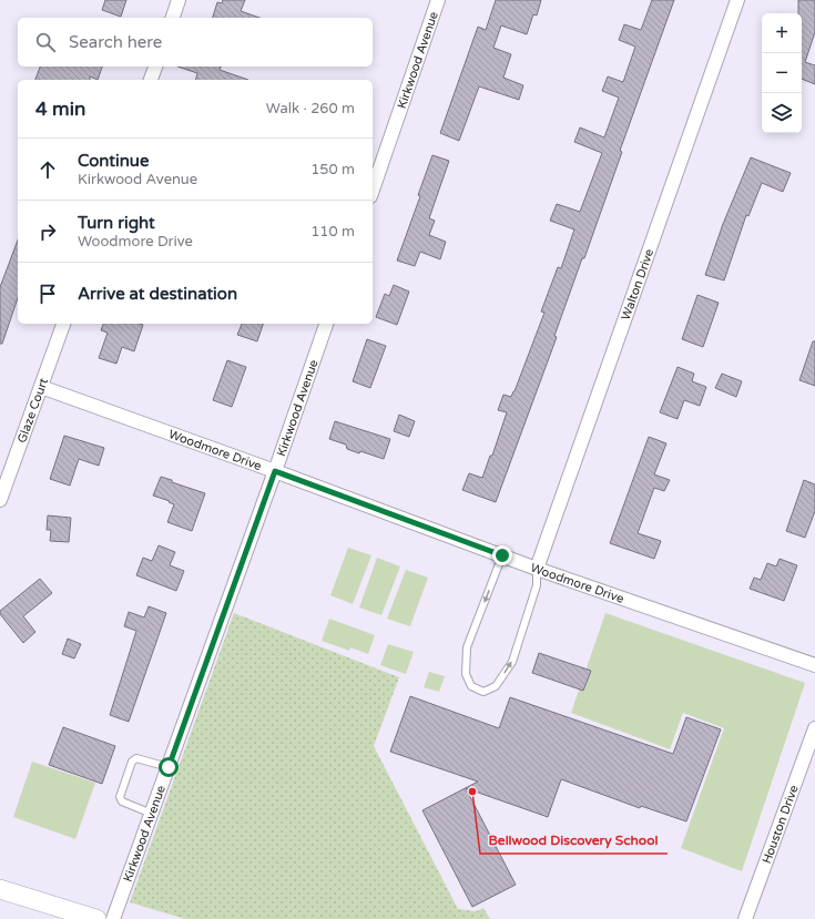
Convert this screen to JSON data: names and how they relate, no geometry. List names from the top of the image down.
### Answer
{
  "streets": {
    "street": [
      "Kirkwood Avenue",
      "Walton Drive",
      "Glaze Court",
      "Woodmore Drive",
      "Houston Drive"
    ]
  },
  "crossings": [
    ["Kirkwood Avenue", "Woodmore Drive"],
    ["Walton Drive", "Woodmore Drive"],
    ["Glaze Court", "Woodmore Drive"]
  ],
  "places": ["Bellwood Discovery School"],
  "page": {
    "map_buttons": ["+", "−"],
    "search": "Search here",
    "heading": ["4 min", "Walk · 260 m"],
    "list": [
      ["Continue", "Kirkwood Avenue", "150 m"],
      ["Turn right", "Woodmore Drive", "110 m"],
      "Arrive at destination"
    ]
  }
}
